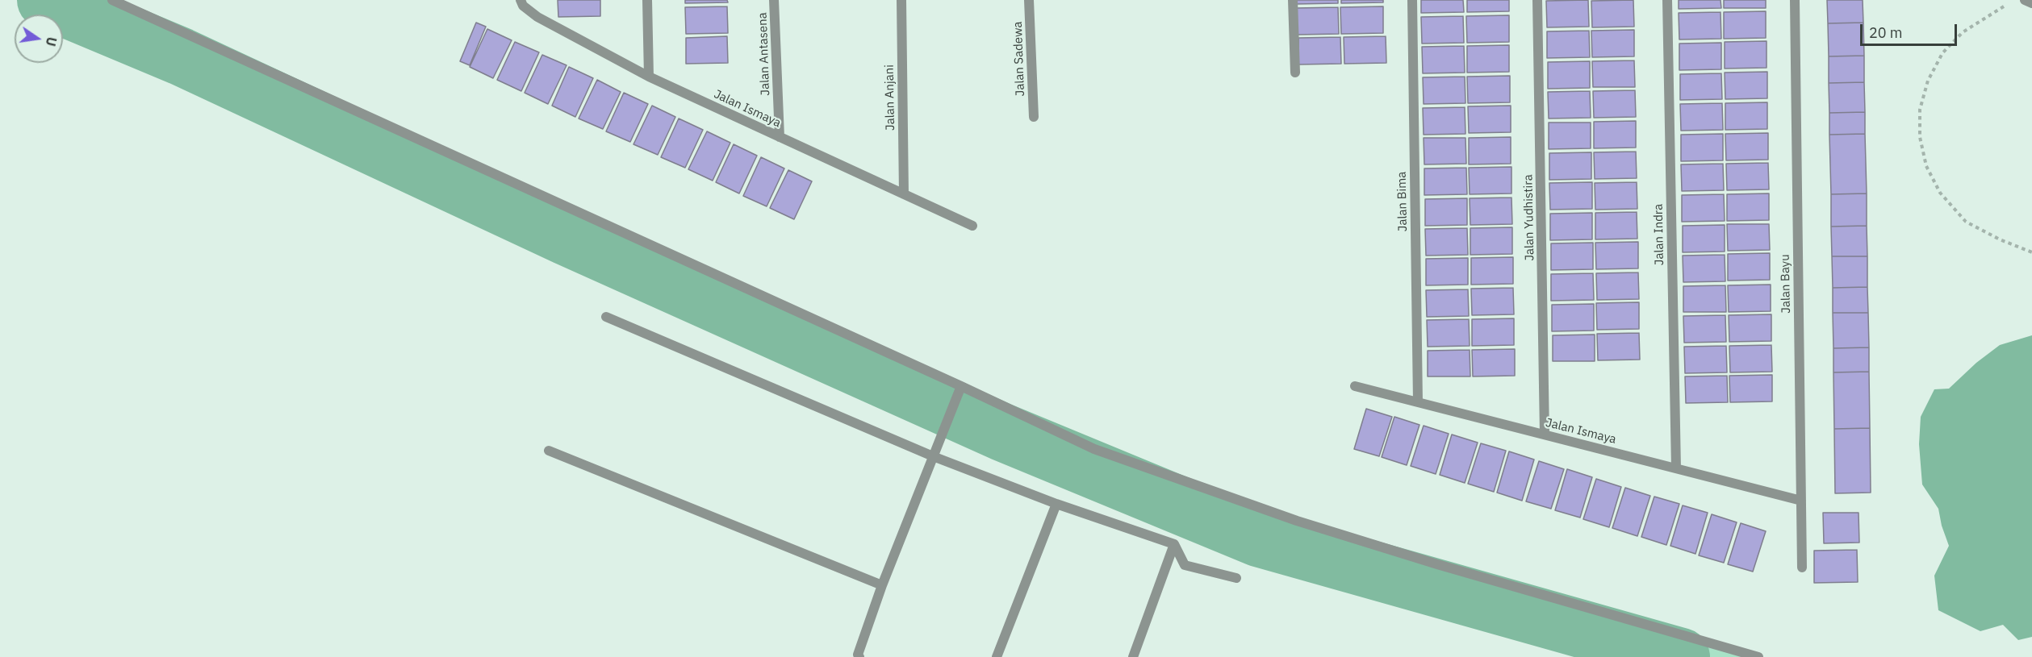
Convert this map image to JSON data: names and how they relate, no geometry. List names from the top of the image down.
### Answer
{
  "streets": {
    "street": [
      "Jalan Antasena",
      "Jalan Sadewa",
      "Jalan Anjani",
      "Jalan Ismaya",
      "Jalan Bima",
      "Jalan Yudhistira",
      "Jalan Indra",
      "Jalan Bayu"
    ]
  },
  "crossings": [
    ["Jalan Antasena", "Jalan Ismaya"],
    ["Jalan Anjani", "Jalan Ismaya"],
    ["Jalan Ismaya", "Jalan Bima"],
    ["Jalan Ismaya", "Jalan Yudhistira"],
    ["Jalan Ismaya", "Jalan Indra"],
    ["Jalan Ismaya", "Jalan Bayu"]
  ],
  "scale_bar": "20 m",
  "north": "right"
}
